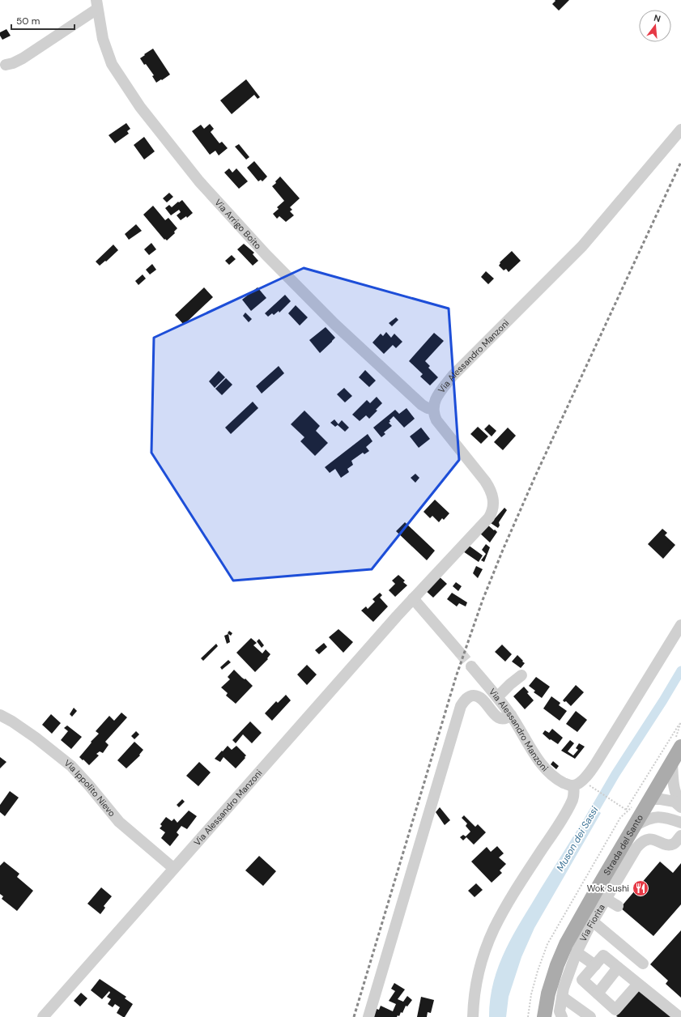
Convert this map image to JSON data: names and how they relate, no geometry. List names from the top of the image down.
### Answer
{
  "streets": {
    "main road": ["Strada del Santo"],
    "street": [
      "Via Arrigo Boito",
      "Via Alessandro Manzoni",
      "Via Ippolito Nievo",
      "Via Fiorita"
    ]
  },
  "crossings": [
    ["Via Arrigo Boito", "Via Alessandro Manzoni"],
    ["Via Alessandro Manzoni", "Via Ippolito Nievo"]
  ],
  "water": ["Muson dei Sassi"],
  "places": {
    "restaurant": ["Wok Sushi"]
  },
  "scale_bar": "50 m",
  "north": "top"
}
